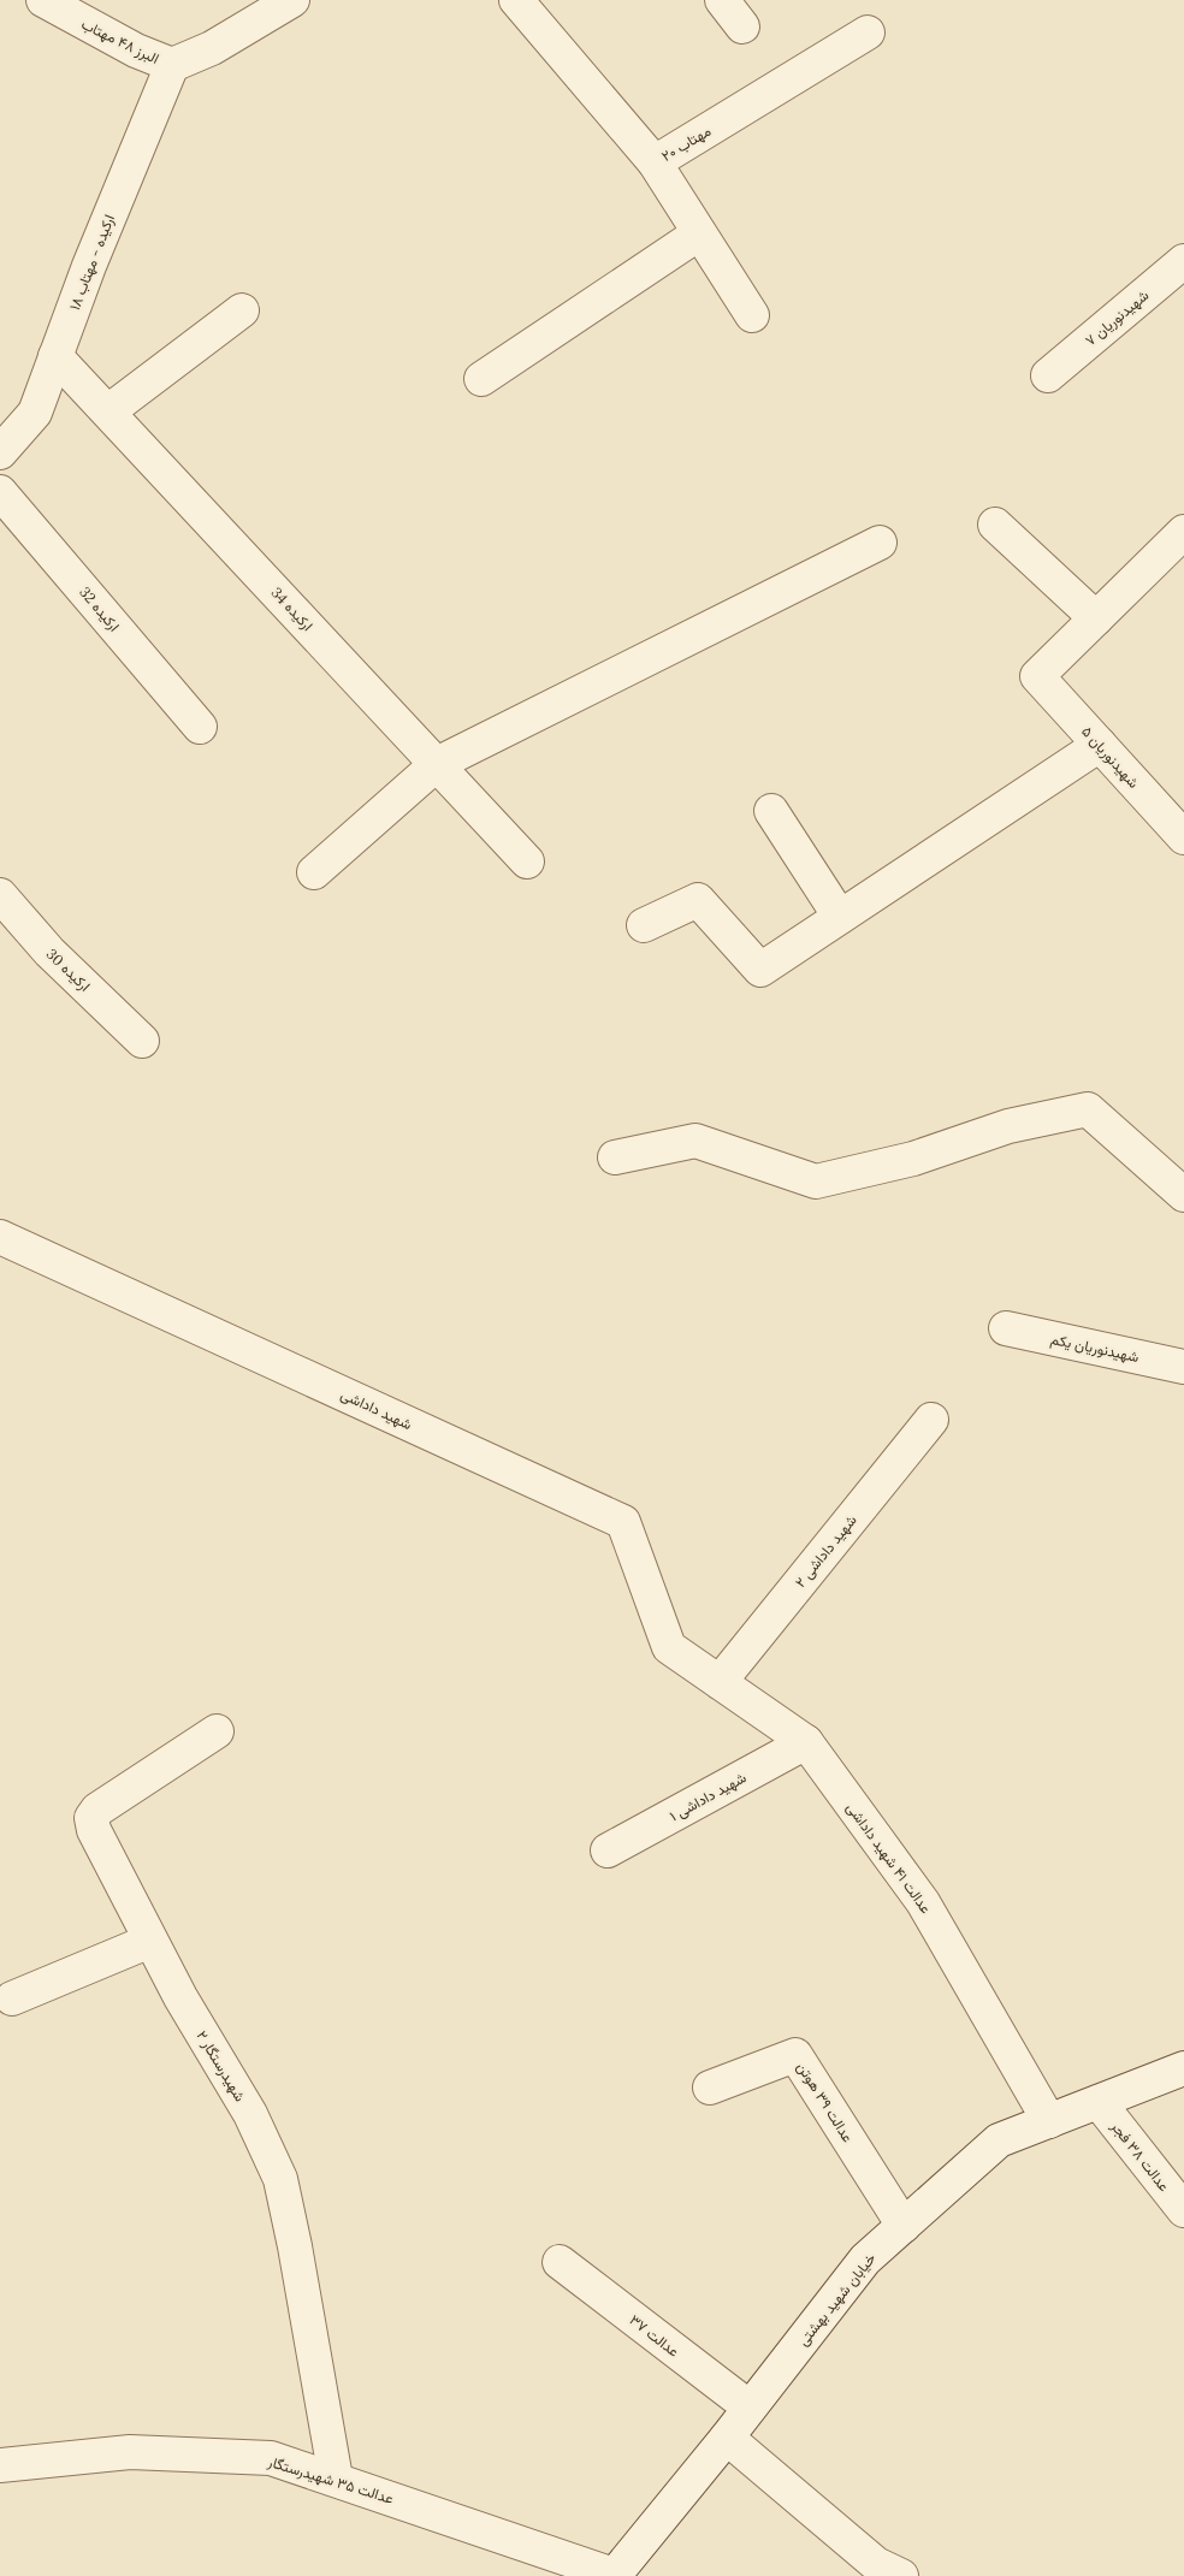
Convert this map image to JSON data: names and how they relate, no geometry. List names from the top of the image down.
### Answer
{
  "streets": {
    "street": [
      "البرز ۴۸ مهتاب",
      "مهتاب ۲۰",
      "ارکیده - مهتاب ۱۸",
      "شهیدنوریان ۷",
      "ارکیده 32",
      "ارکیده 34",
      "شهیدنوریان ۵",
      "ارکیده 30",
      "شهیدنوریان یکم",
      "شهید داداشی",
      "شهید داداشی ۲",
      "شهید داداشی ۱",
      "عدالت ۴۱ شهید داداشی",
      "شهیدرستگار ۲",
      "عدالت ۳۹ هوتن",
      "عدالت ۳۸ فجر",
      "خیابان شهید بهشتی",
      "عدالت ۳۷",
      "عدالت ۳۵ شهیدرستگار"
    ]
  },
  "crossings": [
    ["البرز ۴۸ مهتاب", "ارکیده - مهتاب ۱۸"],
    ["ارکیده - مهتاب ۱۸", "ارکیده 34"],
    ["شهید داداشی", "عدالت ۴۱ شهید داداشی"],
    ["شهید داداشی ۲", "عدالت ۴۱ شهید داداشی"],
    ["شهید داداشی ۱", "عدالت ۴۱ شهید داداشی"],
    ["عدالت ۴۱ شهید داداشی", "خیابان شهید بهشتی"],
    ["شهیدرستگار ۲", "عدالت ۳۵ شهیدرستگار"],
    ["عدالت ۳۹ هوتن", "خیابان شهید بهشتی"],
    ["عدالت ۳۸ فجر", "خیابان شهید بهشتی"],
    ["خیابان شهید بهشتی", "عدالت ۳۷"],
    ["خیابان شهید بهشتی", "عدالت ۳۵ شهیدرستگار"]
  ]
}
